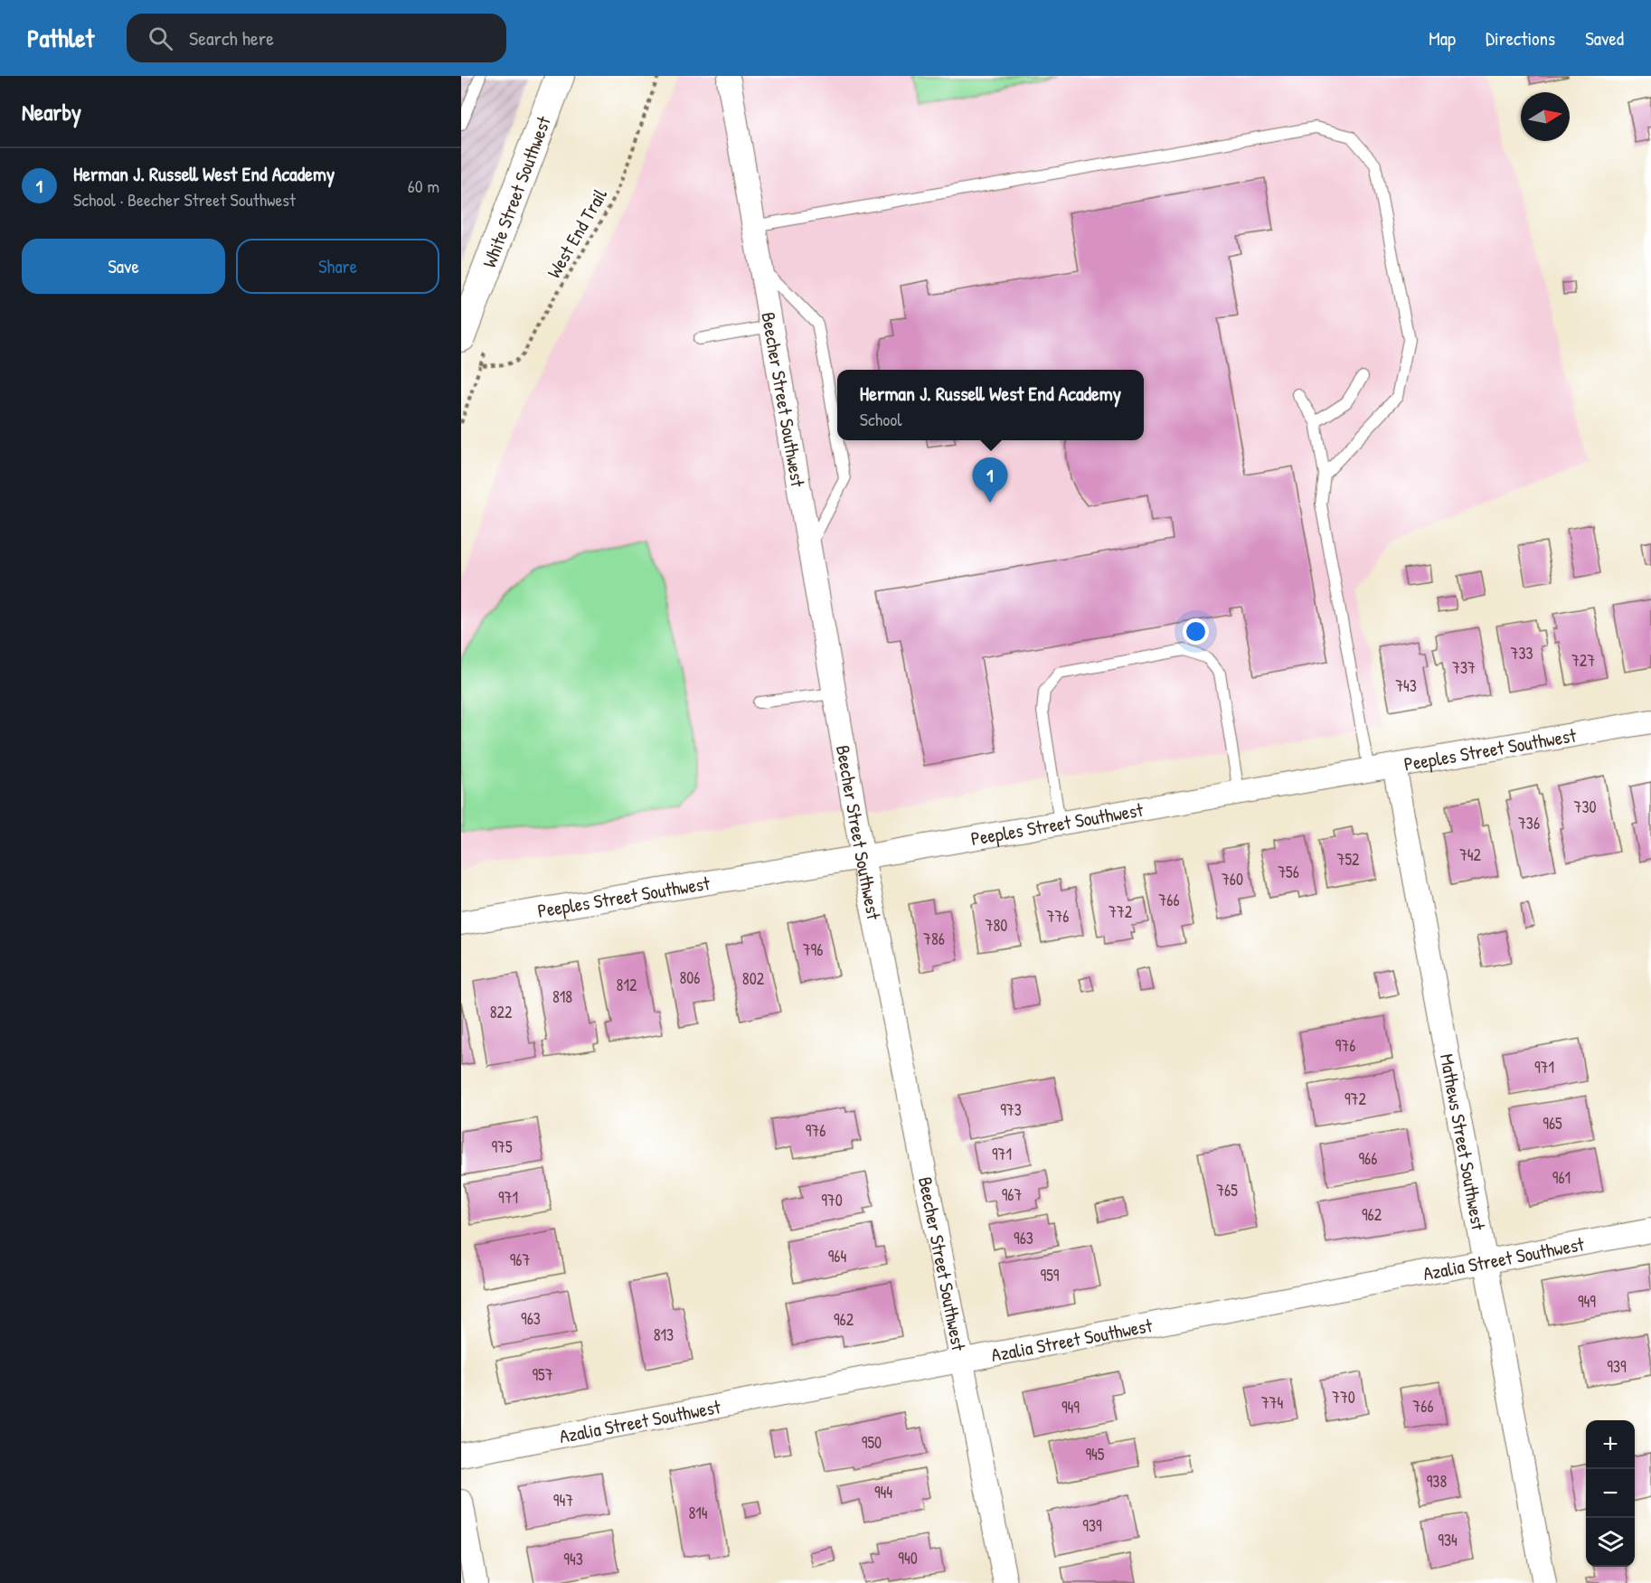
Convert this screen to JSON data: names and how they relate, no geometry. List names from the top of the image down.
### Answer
{
  "streets": {
    "street": [
      "White Street Southwest",
      "Beecher Street Southwest",
      "Peeples Street Southwest",
      "Mathews Street Southwest",
      "Azalia Street Southwest"
    ],
    "path": ["West End Trail"]
  },
  "crossings": [
    ["Beecher Street Southwest", "Peeples Street Southwest"],
    ["Beecher Street Southwest", "Azalia Street Southwest"],
    ["Peeples Street Southwest", "Mathews Street Southwest"],
    ["Mathews Street Southwest", "Azalia Street Southwest"]
  ],
  "house_numbers": [
    "733",
    "727",
    "737",
    "743",
    "730",
    "736",
    "742",
    "752",
    "756",
    "760",
    "766",
    "772",
    "776",
    "780",
    "786",
    "796",
    "806",
    "802",
    "812",
    "818",
    "822",
    "976",
    "971",
    "972",
    "973",
    "965",
    "976",
    "975",
    "971",
    "966",
    "961",
    "765",
    "967",
    "971",
    "970",
    "962",
    "963",
    "964",
    "967",
    "959",
    "949",
    "963",
    "962",
    "813",
    "939",
    "957",
    "770",
    "774",
    "766",
    "949",
    "950",
    "945",
    "938",
    "944",
    "947",
    "814",
    "939",
    "934",
    "940",
    "943"
  ],
  "north": "right",
  "page": {
    "header": "Pathlet",
    "search": "Search here",
    "nav": ["Map", "Directions", "Saved"],
    "heading": "Nearby",
    "list": [
      {
        "mark": "1",
        "name": "Herman J. Russell West End Academy",
        "note": "School · Beecher Street Southwest",
        "value": "60 m"
      }
    ],
    "buttons": ["Save", "Share"],
    "popup": ["Herman J. Russell West End Academy", "School"],
    "pins": "1",
    "map_buttons": ["+", "−"]
  }
}
